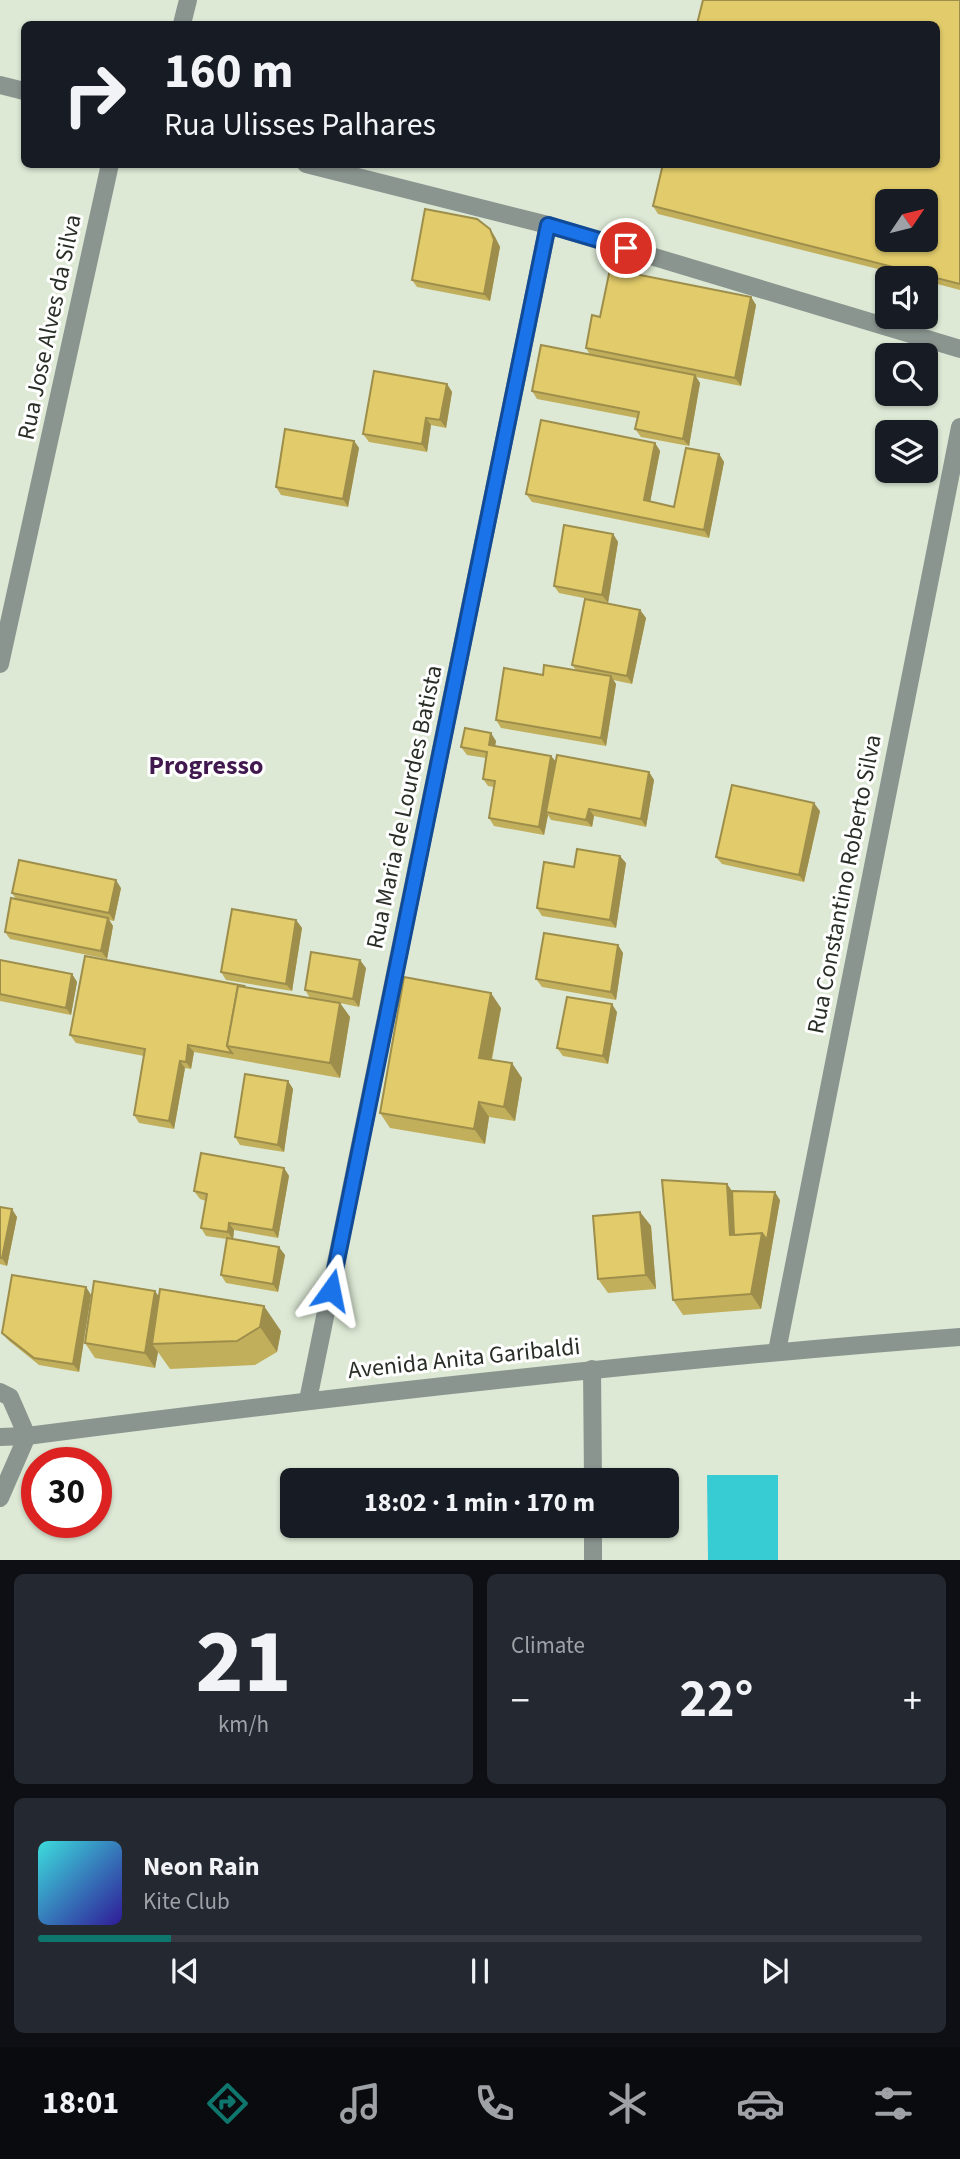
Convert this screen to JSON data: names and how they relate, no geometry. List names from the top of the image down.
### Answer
{
  "streets": {
    "street": [
      "Rua Jose Alves da Silva",
      "Rua Maria de Lourdes Batista",
      "Rua Constantino Roberto Silva",
      "Avenida Anita Garibaldi"
    ]
  },
  "crossings": [
    ["Rua Maria de Lourdes Batista", "Avenida Anita Garibaldi"],
    ["Rua Constantino Roberto Silva", "Avenida Anita Garibaldi"]
  ],
  "districts": ["Progresso"],
  "north": "top right",
  "page": {
    "turn": ["160 m", "Rua Ulisses Palhares"],
    "limit": "30",
    "trip": "18:02 · 1 min · 170 m",
    "tile": [
      ["21", "km/h"],
      "Climate"
    ],
    "heat": ["−", "22°", "+"],
    "song": ["Neon Rain", "Kite Club"],
    "tabs": "18:01"
  }
}
